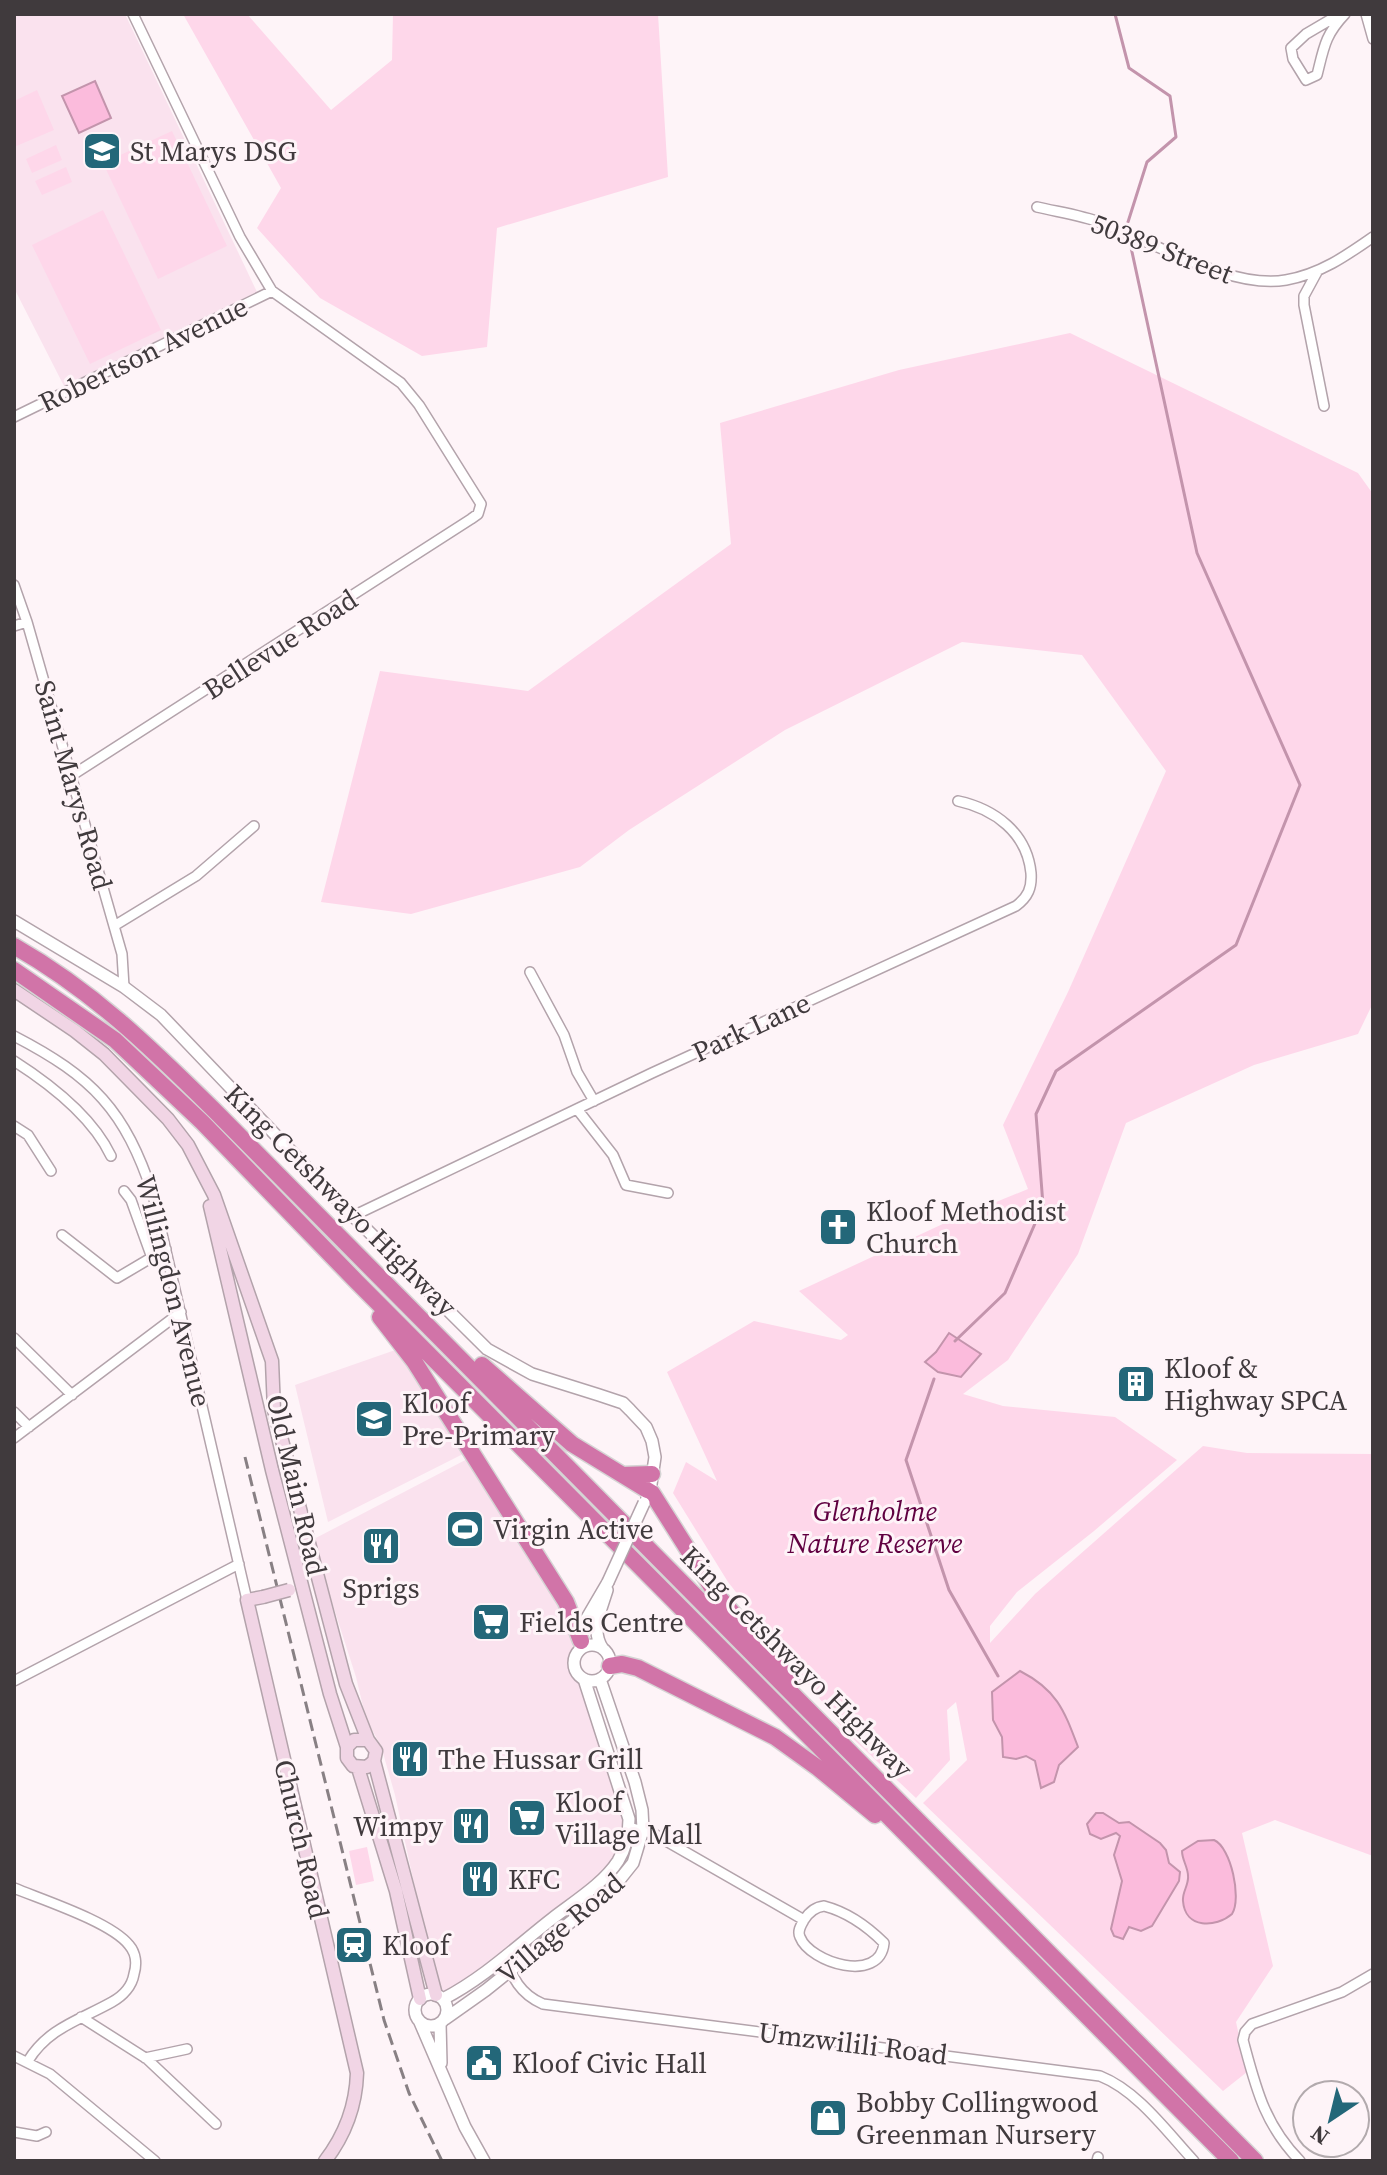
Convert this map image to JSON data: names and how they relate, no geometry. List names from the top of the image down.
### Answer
{
  "streets": {
    "highway": ["King Cetshwayo Highway"],
    "main road": ["Old Main Road", "Church Road"],
    "street": [
      "50389 Street",
      "Robertson Avenue",
      "Bellevue Road",
      "Saint Marys Road",
      "Park Lane",
      "Willingdon Avenue",
      "Village Road",
      "Umzwilili Road"
    ]
  },
  "crossings": [
    ["Robertson Avenue", "Bellevue Road"],
    ["Bellevue Road", "Saint Marys Road"],
    ["Willingdon Avenue", "Church Road"],
    ["Village Road", "Umzwilili Road"]
  ],
  "parks": ["Glenholme Nature Reserve"],
  "places": {
    "school or university": ["St Marys DSG", "Kloof Pre-Primary"],
    "church": ["Kloof Methodist Church"],
    "building": ["Kloof & Highway SPCA"],
    "sports": ["Virgin Active"],
    "restaurant": [
      "Sprigs",
      "The Hussar Grill",
      "Wimpy",
      "KFC"
    ],
    "supermarket": ["Fields Centre", "Kloof Village Mall"],
    "station": ["Kloof"],
    "public building": ["Kloof Civic Hall"],
    "shop": ["Bobby Collingwood Greenman Nursery"]
  },
  "north": "bottom left"
}
